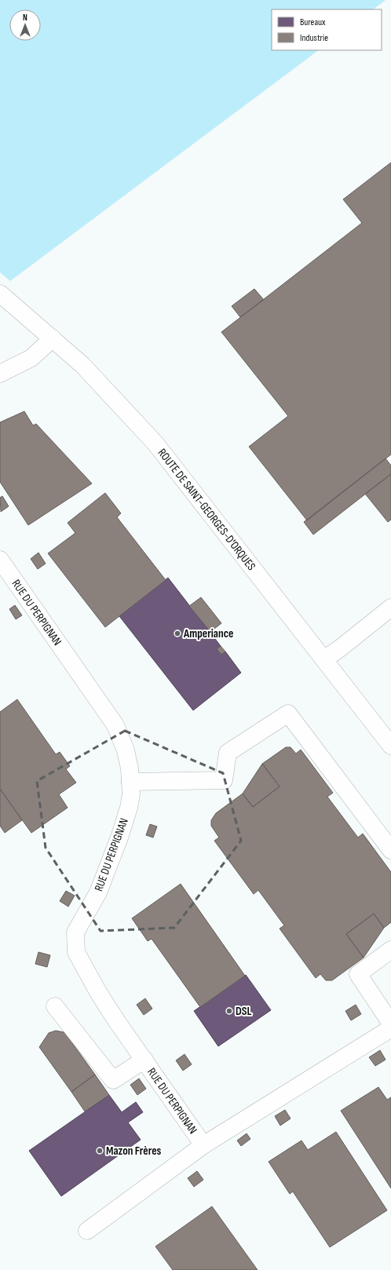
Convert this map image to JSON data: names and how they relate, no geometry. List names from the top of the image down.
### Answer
{
  "streets": {
    "street": ["ROUTE DE SAINT-GEORGES-D'ORQUES", "RUE DU PERPIGNAN"]
  },
  "places": ["Amperiance", "DSL", "Mazon Frères"],
  "legend": ["Bureaux", "Industrie"],
  "north": "top"
}
